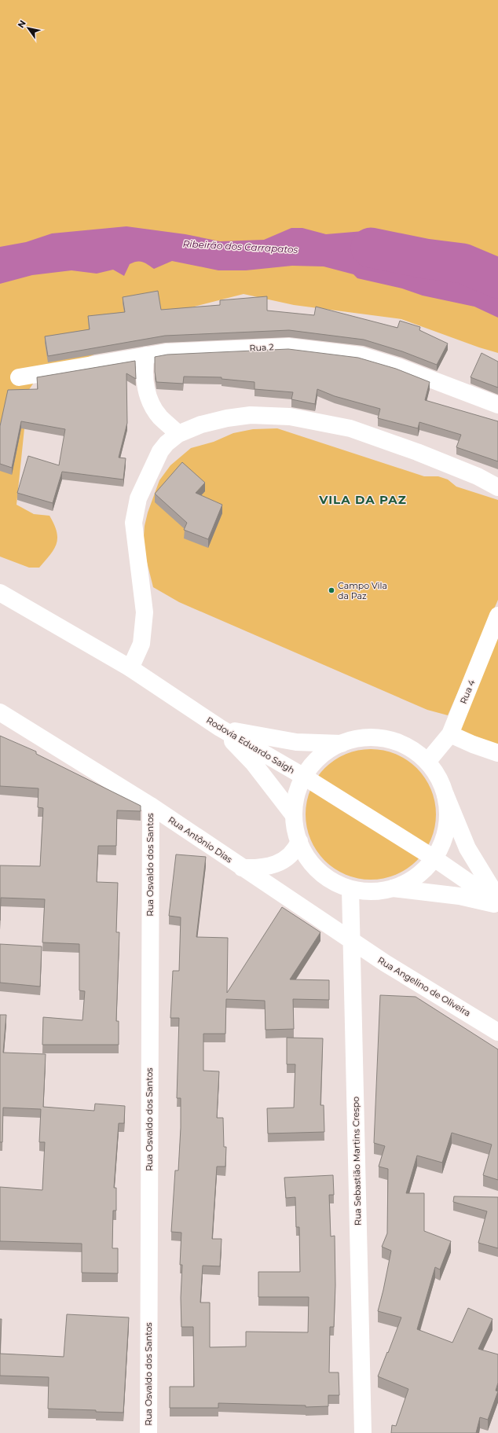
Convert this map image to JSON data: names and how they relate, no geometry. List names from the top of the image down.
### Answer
{
  "streets": {
    "main road": [
      "Rua 2",
      "Rua 4",
      "Rodovia Eduardo Saigh",
      "Rua Antônio Dias",
      "Rua Osvaldo dos Santos",
      "Rua Angelino de Oliveira",
      "Rua Sebastião Martins Crespo"
    ]
  },
  "crossings": [
    ["Rua Antônio Dias", "Rua Osvaldo dos Santos"],
    ["Rua Antônio Dias", "Rua Angelino de Oliveira"],
    ["Rua Antônio Dias", "Rua Sebastião Martins Crespo"],
    ["Rua Angelino de Oliveira", "Rua Sebastião Martins Crespo"]
  ],
  "districts": ["VILA DA PAZ"],
  "water": ["Ribeirão dos Carrapatos"],
  "places": ["Campo Vila da Paz"],
  "north": "top left"
}
